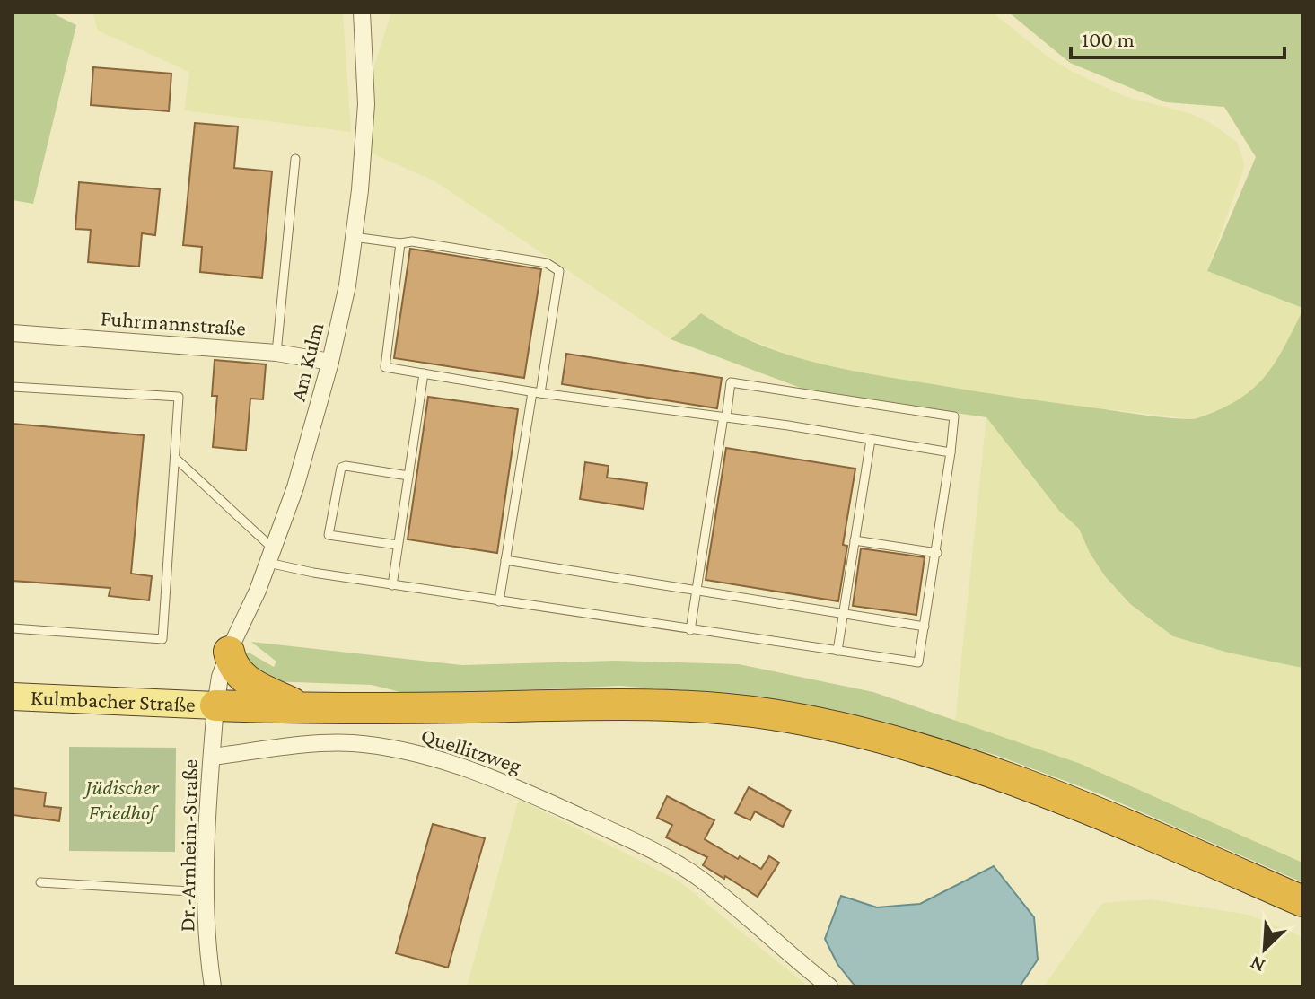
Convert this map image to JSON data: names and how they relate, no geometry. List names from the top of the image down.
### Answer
{
  "streets": {
    "main road": ["Kulmbacher Straße"],
    "street": [
      "Fuhrmannstraße",
      "Am Kulm",
      "Quellitzweg",
      "Dr.-Arnheim-Straße"
    ]
  },
  "crossings": [
    ["Fuhrmannstraße", "Am Kulm"],
    ["Am Kulm", "Kulmbacher Straße"],
    ["Am Kulm", "Dr.-Arnheim-Straße"],
    ["Kulmbacher Straße", "Dr.-Arnheim-Straße"],
    ["Quellitzweg", "Dr.-Arnheim-Straße"]
  ],
  "parks": ["Jüdischer Friedhof"],
  "scale_bar": "100 m",
  "north": "bottom left"
}
